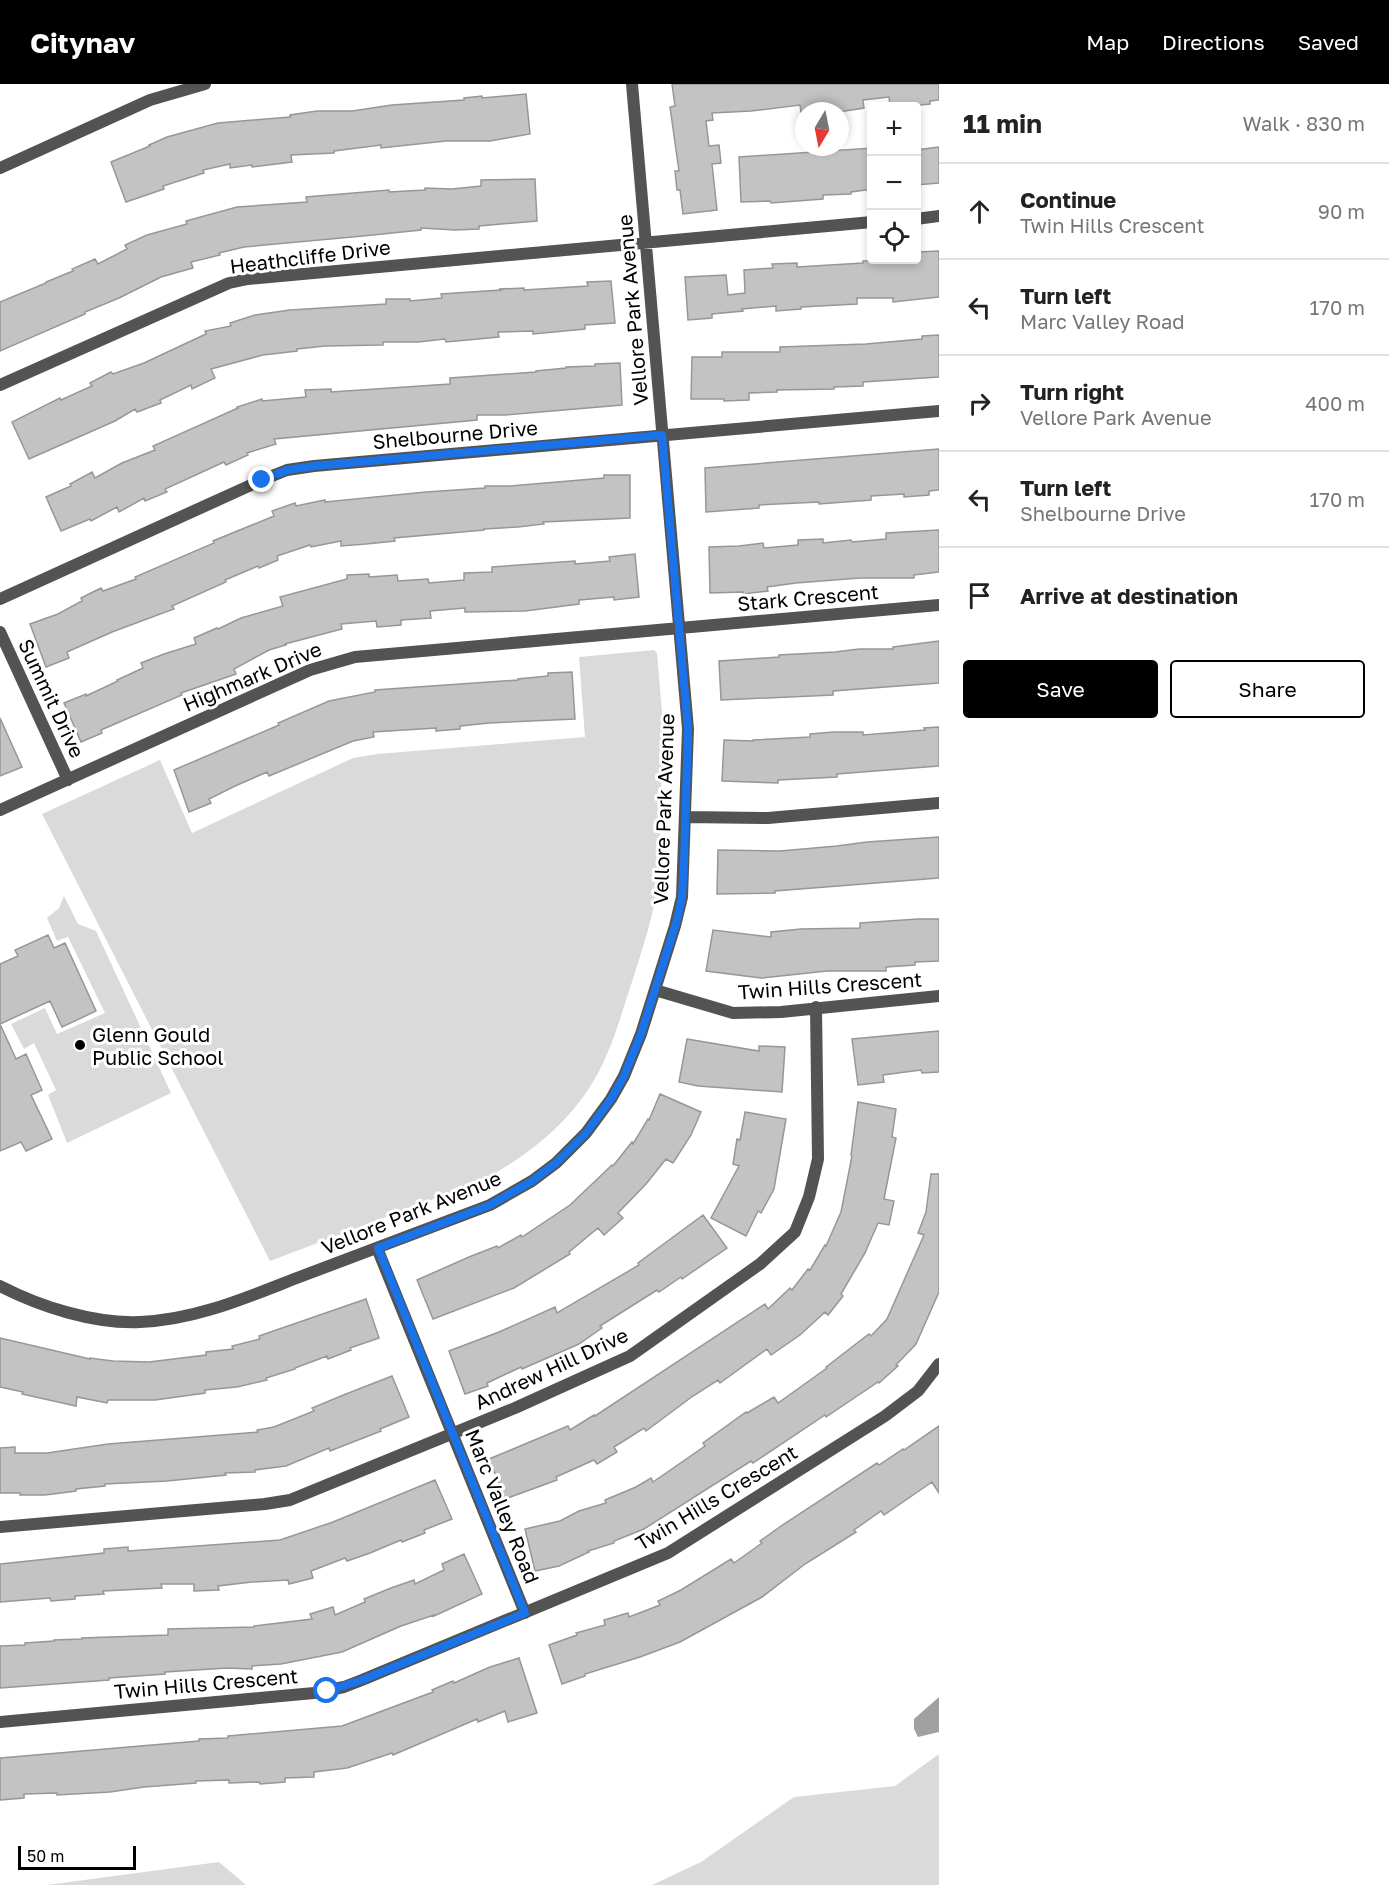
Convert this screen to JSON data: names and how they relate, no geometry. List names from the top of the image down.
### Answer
{
  "streets": {
    "street": [
      "Heathcliffe Drive",
      "Vellore Park Avenue",
      "Shelbourne Drive",
      "Stark Crescent",
      "Highmark Drive",
      "Summit Drive",
      "Twin Hills Crescent",
      "Andrew Hill Drive",
      "Marc Valley Road"
    ]
  },
  "crossings": [
    ["Heathcliffe Drive", "Vellore Park Avenue"],
    ["Vellore Park Avenue", "Shelbourne Drive"],
    ["Vellore Park Avenue", "Stark Crescent"],
    ["Vellore Park Avenue", "Highmark Drive"],
    ["Vellore Park Avenue", "Twin Hills Crescent"],
    ["Vellore Park Avenue", "Marc Valley Road"],
    ["Stark Crescent", "Highmark Drive"],
    ["Highmark Drive", "Summit Drive"],
    ["Twin Hills Crescent", "Andrew Hill Drive"],
    ["Twin Hills Crescent", "Marc Valley Road"],
    ["Andrew Hill Drive", "Marc Valley Road"]
  ],
  "places": ["Glenn Gould Public School"],
  "scale_bar": "50 m",
  "north": "bottom",
  "page": {
    "header": "Citynav",
    "nav": ["Map", "Directions", "Saved"],
    "heading": ["11 min", "Walk · 830 m"],
    "map_buttons": ["+", "−"],
    "list": [
      ["Continue", "Twin Hills Crescent", "90 m"],
      ["Turn left", "Marc Valley Road", "170 m"],
      ["Turn right", "Vellore Park Avenue", "400 m"],
      ["Turn left", "Shelbourne Drive", "170 m"],
      "Arrive at destination"
    ],
    "buttons": ["Save", "Share"],
    "scale": "50 m"
  }
}
